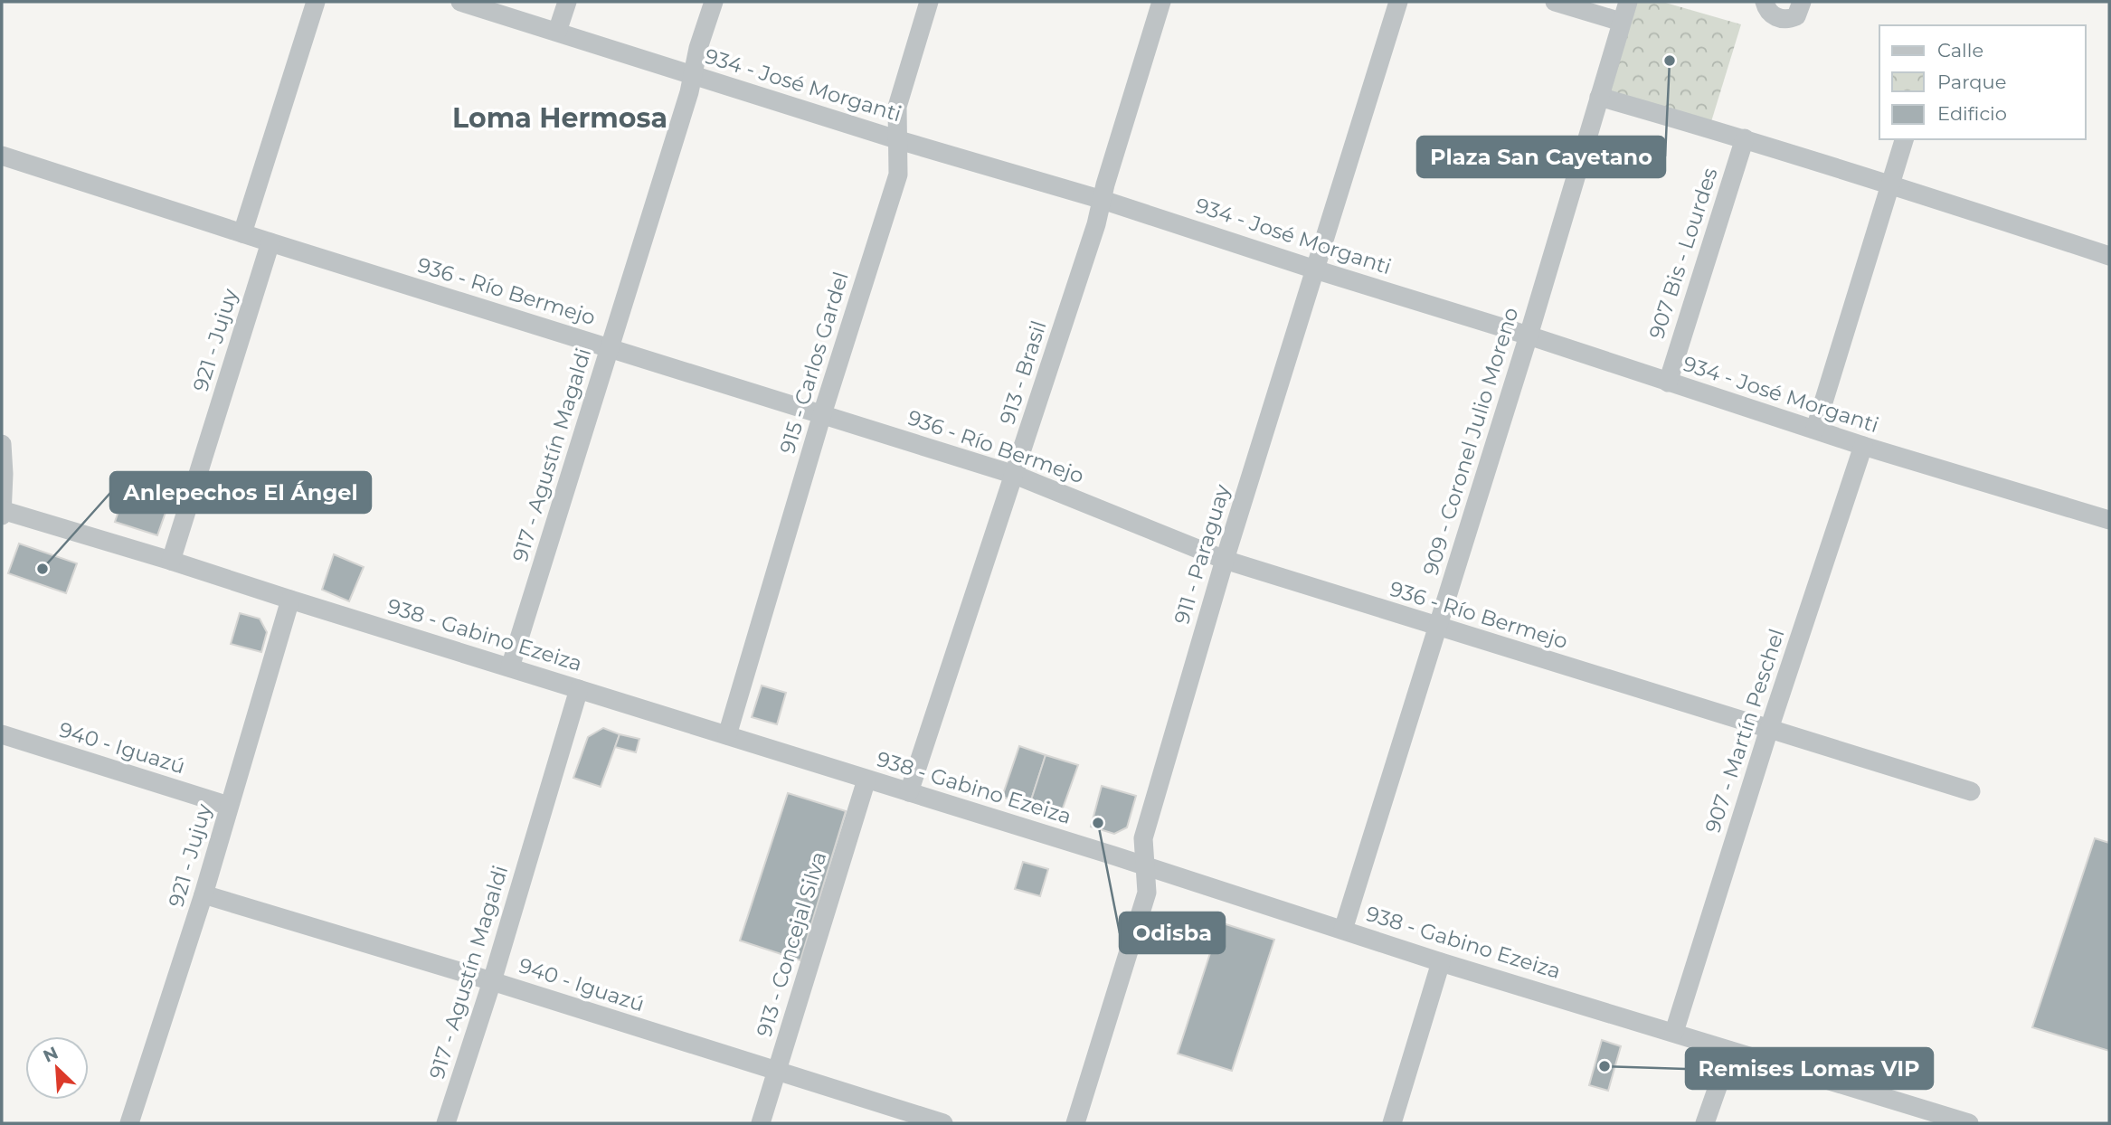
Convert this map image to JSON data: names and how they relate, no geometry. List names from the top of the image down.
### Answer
{
  "streets": {
    "street": [
      "934 - José Morganti",
      "907 Bis - Lourdes",
      "936 - Río Bermejo",
      "921 - Jujuy",
      "915 - Carlos Gardel",
      "913 - Brasil",
      "909 - Coronel Julio Moreno",
      "917 - Agustín Magaldi",
      "911 - Paraguay",
      "938 - Gabino Ezeiza",
      "907 - Martín Peschel",
      "940 - Iguazú",
      "913 - Concejal Silva"
    ]
  },
  "crossings": [
    ["934 - José Morganti", "907 Bis - Lourdes"],
    ["934 - José Morganti", "915 - Carlos Gardel"],
    ["934 - José Morganti", "913 - Brasil"],
    ["934 - José Morganti", "909 - Coronel Julio Moreno"],
    ["934 - José Morganti", "917 - Agustín Magaldi"],
    ["934 - José Morganti", "911 - Paraguay"],
    ["934 - José Morganti", "907 - Martín Peschel"],
    ["936 - Río Bermejo", "921 - Jujuy"],
    ["936 - Río Bermejo", "915 - Carlos Gardel"],
    ["936 - Río Bermejo", "913 - Brasil"],
    ["936 - Río Bermejo", "909 - Coronel Julio Moreno"],
    ["936 - Río Bermejo", "917 - Agustín Magaldi"],
    ["936 - Río Bermejo", "911 - Paraguay"],
    ["936 - Río Bermejo", "907 - Martín Peschel"],
    ["921 - Jujuy", "938 - Gabino Ezeiza"],
    ["921 - Jujuy", "940 - Iguazú"],
    ["915 - Carlos Gardel", "938 - Gabino Ezeiza"],
    ["913 - Brasil", "938 - Gabino Ezeiza"],
    ["909 - Coronel Julio Moreno", "938 - Gabino Ezeiza"],
    ["917 - Agustín Magaldi", "938 - Gabino Ezeiza"],
    ["917 - Agustín Magaldi", "940 - Iguazú"],
    ["911 - Paraguay", "938 - Gabino Ezeiza"],
    ["938 - Gabino Ezeiza", "907 - Martín Peschel"],
    ["938 - Gabino Ezeiza", "913 - Concejal Silva"],
    ["940 - Iguazú", "913 - Concejal Silva"]
  ],
  "districts": ["Loma Hermosa"],
  "places": [
    "Plaza San Cayetano",
    "Anlepechos El Ángel",
    "Odisba",
    "Remises Lomas VIP"
  ],
  "legend": ["Calle", "Parque", "Edificio"],
  "north": "top left"
}
